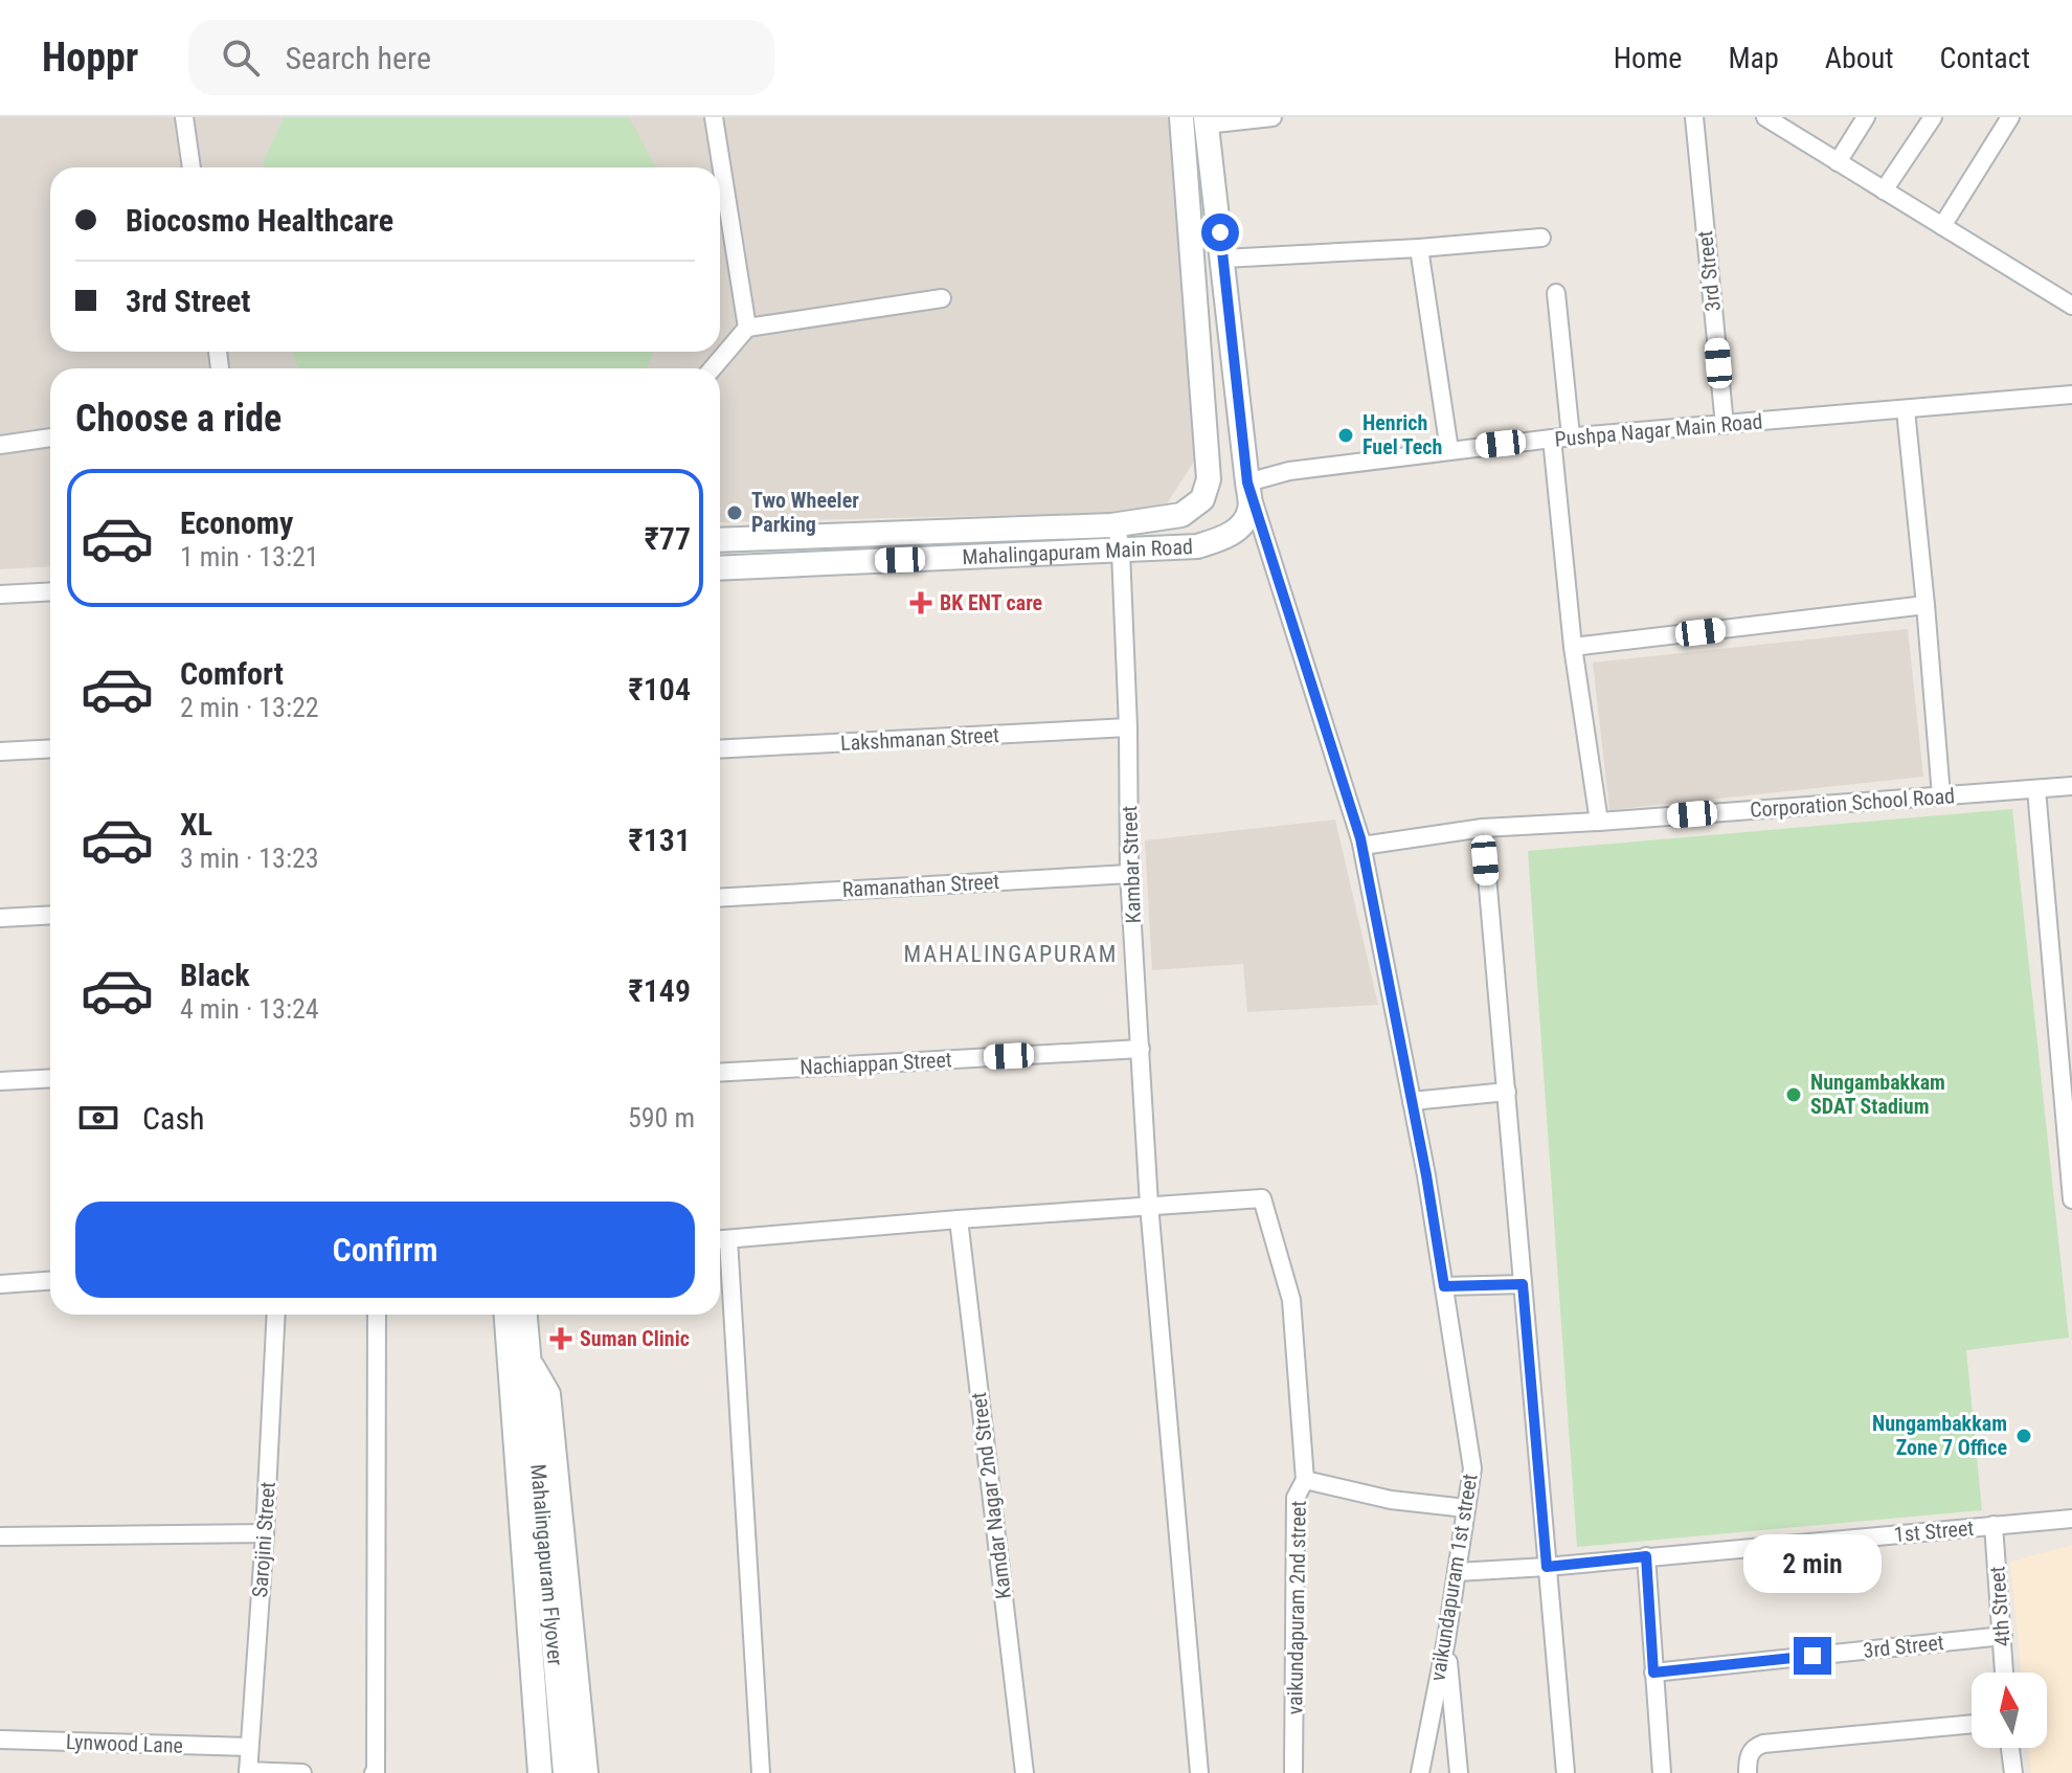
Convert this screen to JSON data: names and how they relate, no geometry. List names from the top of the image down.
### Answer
{
  "streets": {
    "main road": ["Mahalingapuram Main Road", "Mahalingapuram Flyover"],
    "street": [
      "3rd Street",
      "Pushpa Nagar Main Road",
      "Lakshmanan Street",
      "Corporation School Road",
      "Kambar Street",
      "Ramanathan Street",
      "Nachiappan Street",
      "Kamdar Nagar 2nd Street",
      "1st Street",
      "Sarojini Street",
      "vaikundapuram 1st street",
      "4th Street",
      "vaikundapuram 2nd street",
      "Lynwood Lane"
    ]
  },
  "crossings": [
    ["3rd Street", "Pushpa Nagar Main Road"],
    ["3rd Street", "4th Street"],
    ["Pushpa Nagar Main Road", "Mahalingapuram Main Road"],
    ["Mahalingapuram Main Road", "Kambar Street"],
    ["Lakshmanan Street", "Kambar Street"],
    ["Corporation School Road", "vaikundapuram 1st street"],
    ["Kambar Street", "Ramanathan Street"],
    ["Kambar Street", "Nachiappan Street"],
    ["Kambar Street", "vaikundapuram 2nd street"],
    ["1st Street", "vaikundapuram 1st street"],
    ["1st Street", "4th Street"],
    ["Sarojini Street", "Lynwood Lane"]
  ],
  "districts": ["MAHALINGAPURAM"],
  "places": {
    "other": [
      "Henrich Fuel Tech",
      "Two Wheeler Parking",
      "Nungambakkam SDAT Stadium",
      "Nungambakkam Zone 7 Office"
    ],
    "health": ["BK ENT care", "Suman Clinic"]
  },
  "north": "top",
  "page": {
    "header": "Hoppr",
    "search": "Search here",
    "nav": [
      "Home",
      "Map",
      "About",
      "Contact"
    ],
    "banner": ["Biocosmo Healthcare", "3rd Street"],
    "heading": "Choose a ride",
    "list": [
      {
        "name": "Economy",
        "note": "1 min · 13:21",
        "value": "₹77"
      },
      {
        "name": "Comfort",
        "note": "2 min · 13:22",
        "value": "₹104"
      },
      {
        "name": "XL",
        "note": "3 min · 13:23",
        "value": "₹131"
      },
      {
        "name": "Black",
        "note": "4 min · 13:24",
        "value": "₹149"
      }
    ],
    "pay": ["Cash", "590 m"],
    "buttons": "Confirm",
    "bubble": "2 min"
  }
}
